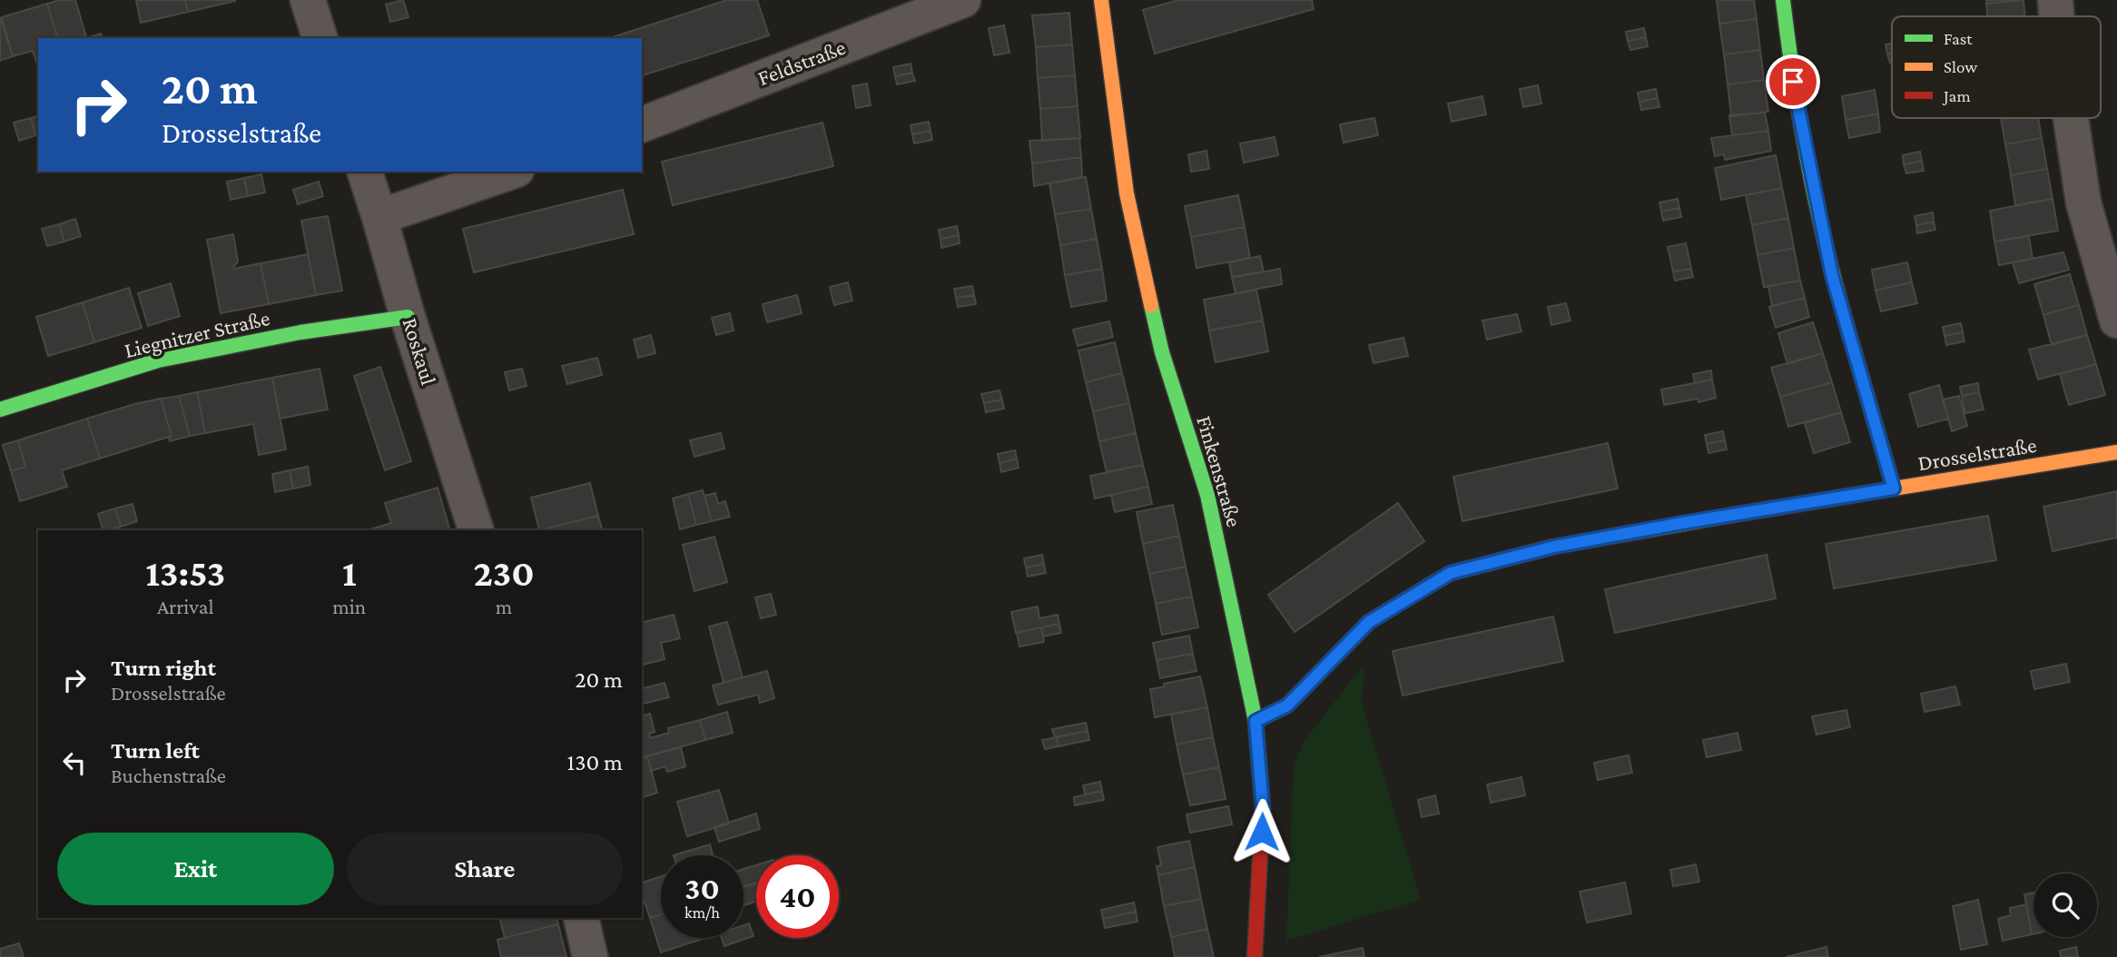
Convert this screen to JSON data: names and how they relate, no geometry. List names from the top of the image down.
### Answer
{
  "streets": {
    "street": [
      "Feldstraße",
      "Liegnitzer Straße",
      "Roskaul",
      "Drosselstraße",
      "Finkenstraße"
    ]
  },
  "crossings": [
    ["Liegnitzer Straße", "Roskaul"],
    ["Drosselstraße", "Finkenstraße"]
  ],
  "legend": ["Fast", "Slow", "Jam"],
  "page": {
    "turn": ["20 m", "Drosselstraße"],
    "eta": [
      "13:53",
      "Arrival",
      "1",
      "min",
      "230",
      "m"
    ],
    "list": [
      {
        "name": "Turn right",
        "note": "Drosselstraße",
        "value": "20 m"
      },
      {
        "name": "Turn left",
        "note": "Buchenstraße",
        "value": "130 m"
      }
    ],
    "buttons": ["Exit", "Share"],
    "speed": "30 km/h",
    "limit": "40"
  }
}
